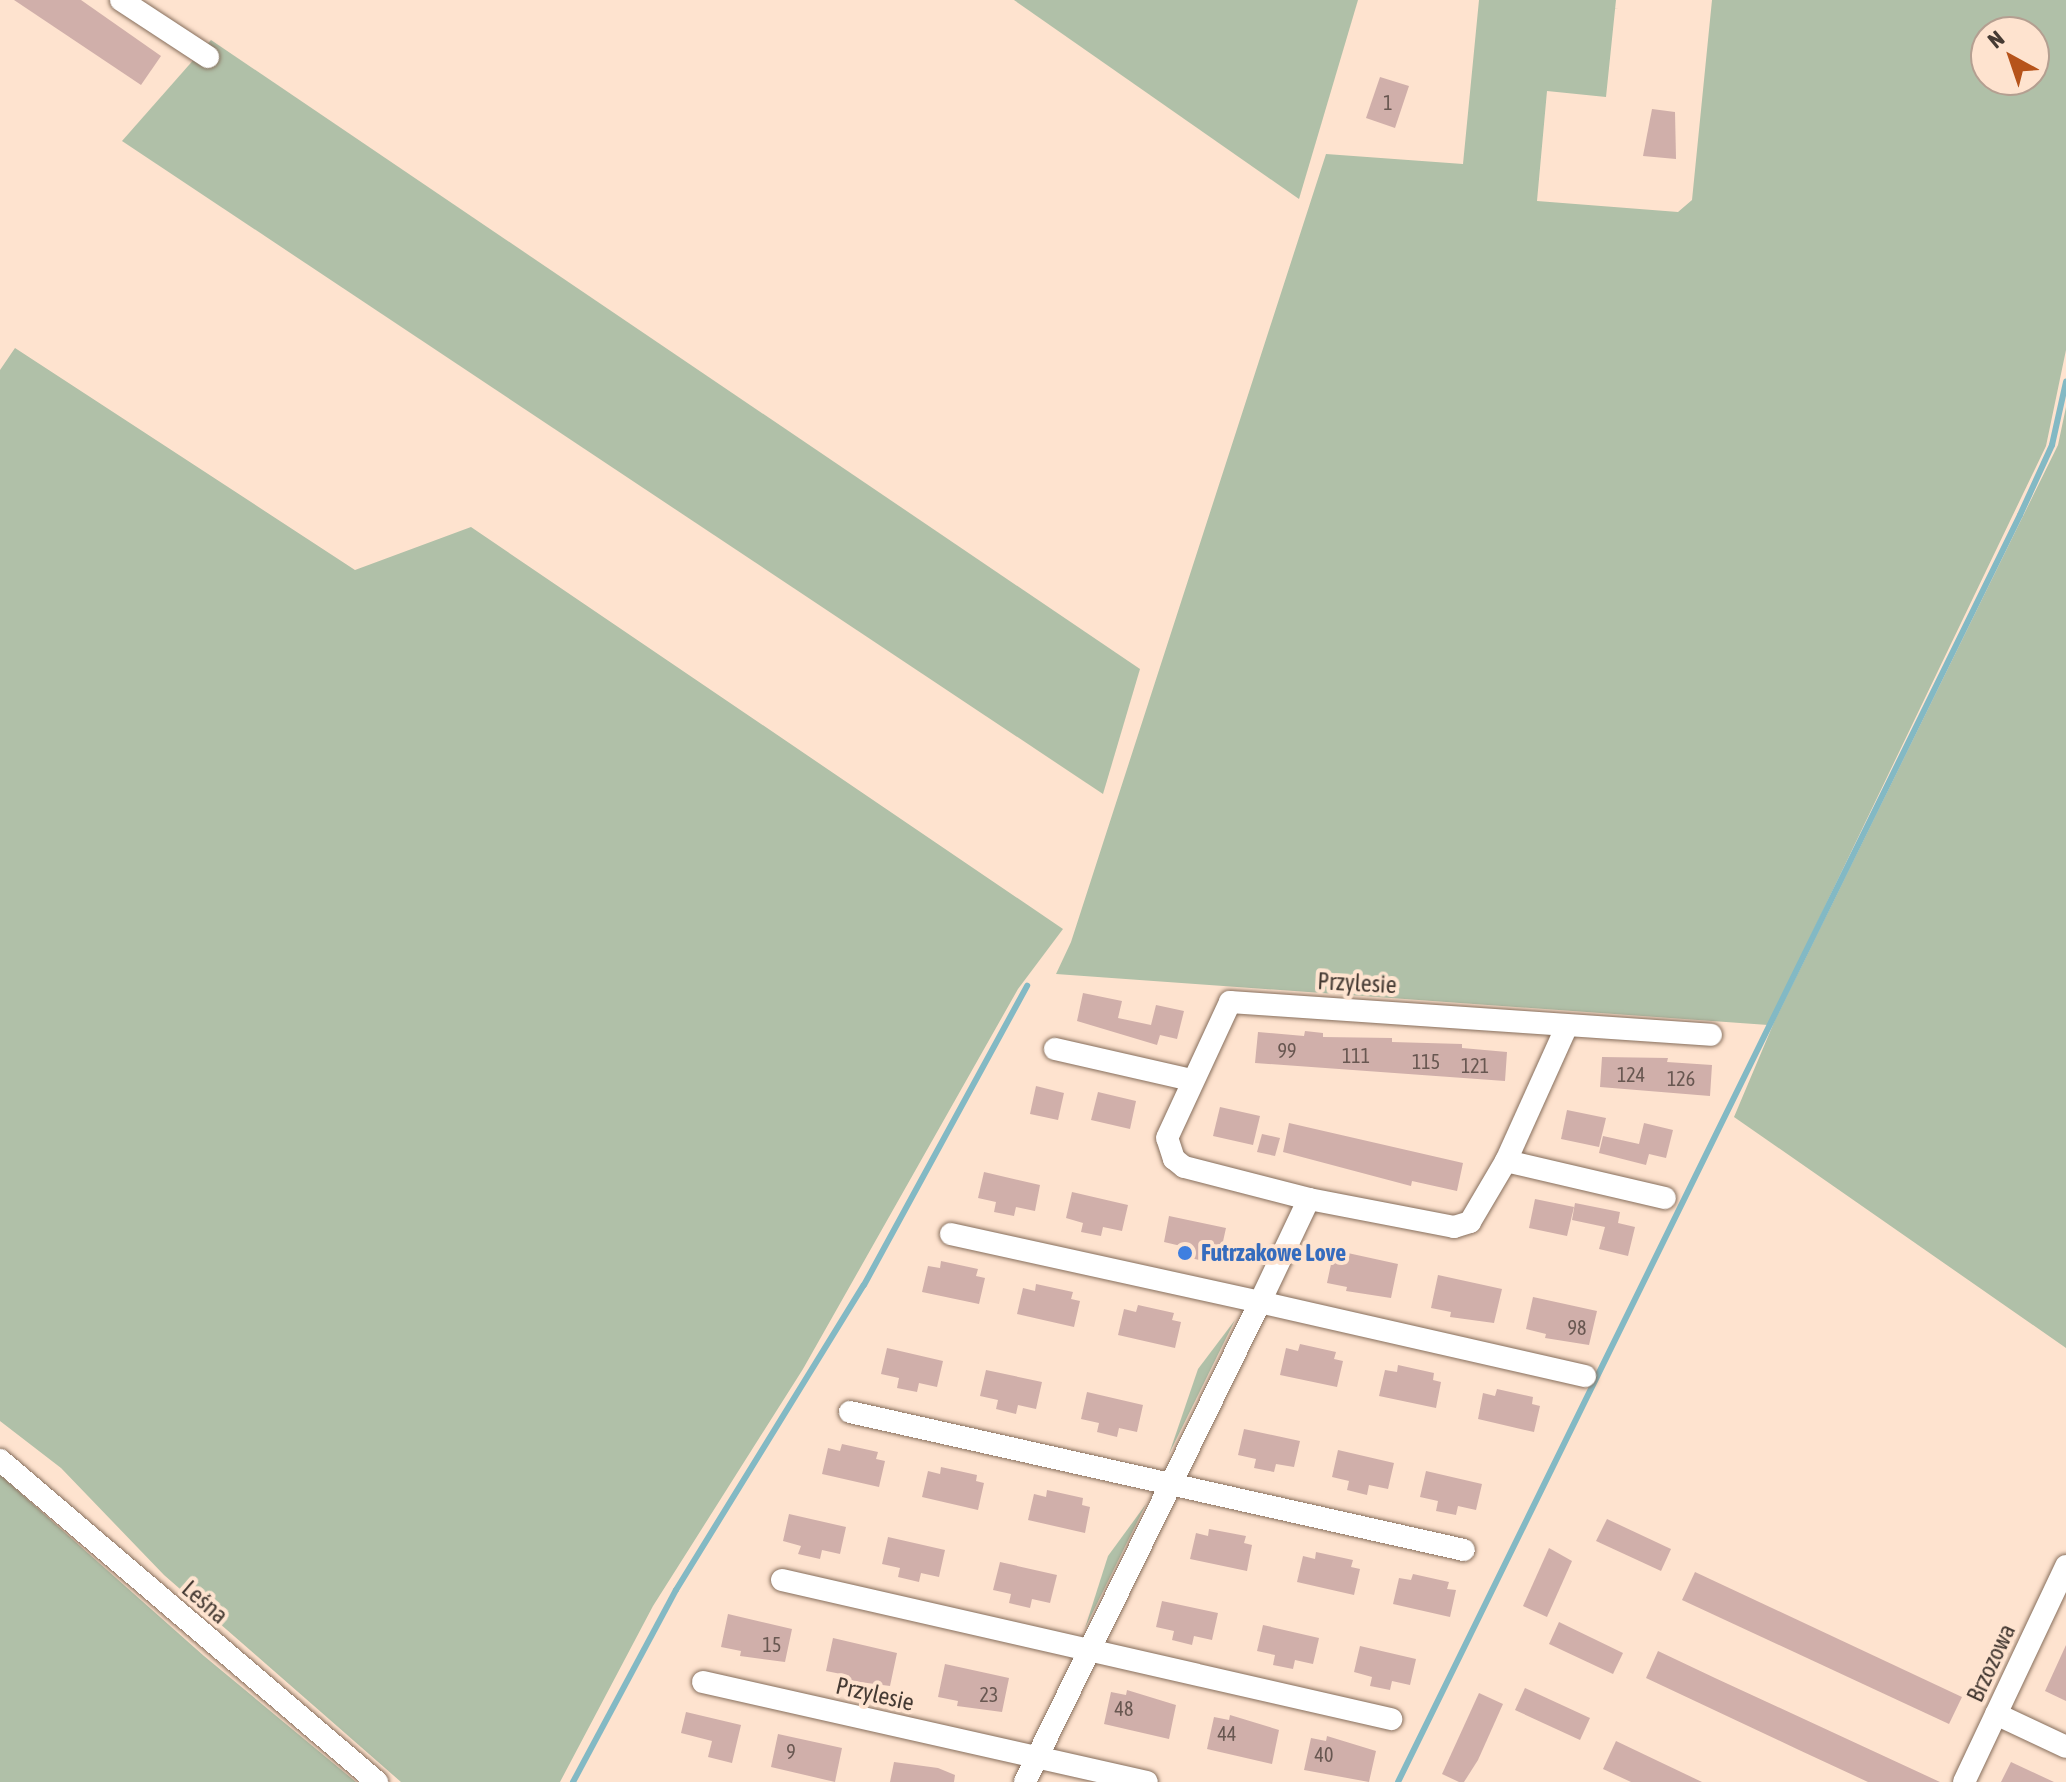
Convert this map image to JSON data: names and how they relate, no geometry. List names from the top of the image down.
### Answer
{
  "streets": {
    "street": ["Przylesie", "Leśna", "Brzozowa"]
  },
  "places": ["Futrzakowe Love"],
  "house_numbers": [
    "1",
    "99",
    "111",
    "115",
    "121",
    "124",
    "126",
    "98",
    "15",
    "23",
    "48",
    "44",
    "9",
    "40"
  ],
  "north": "top left"
}
